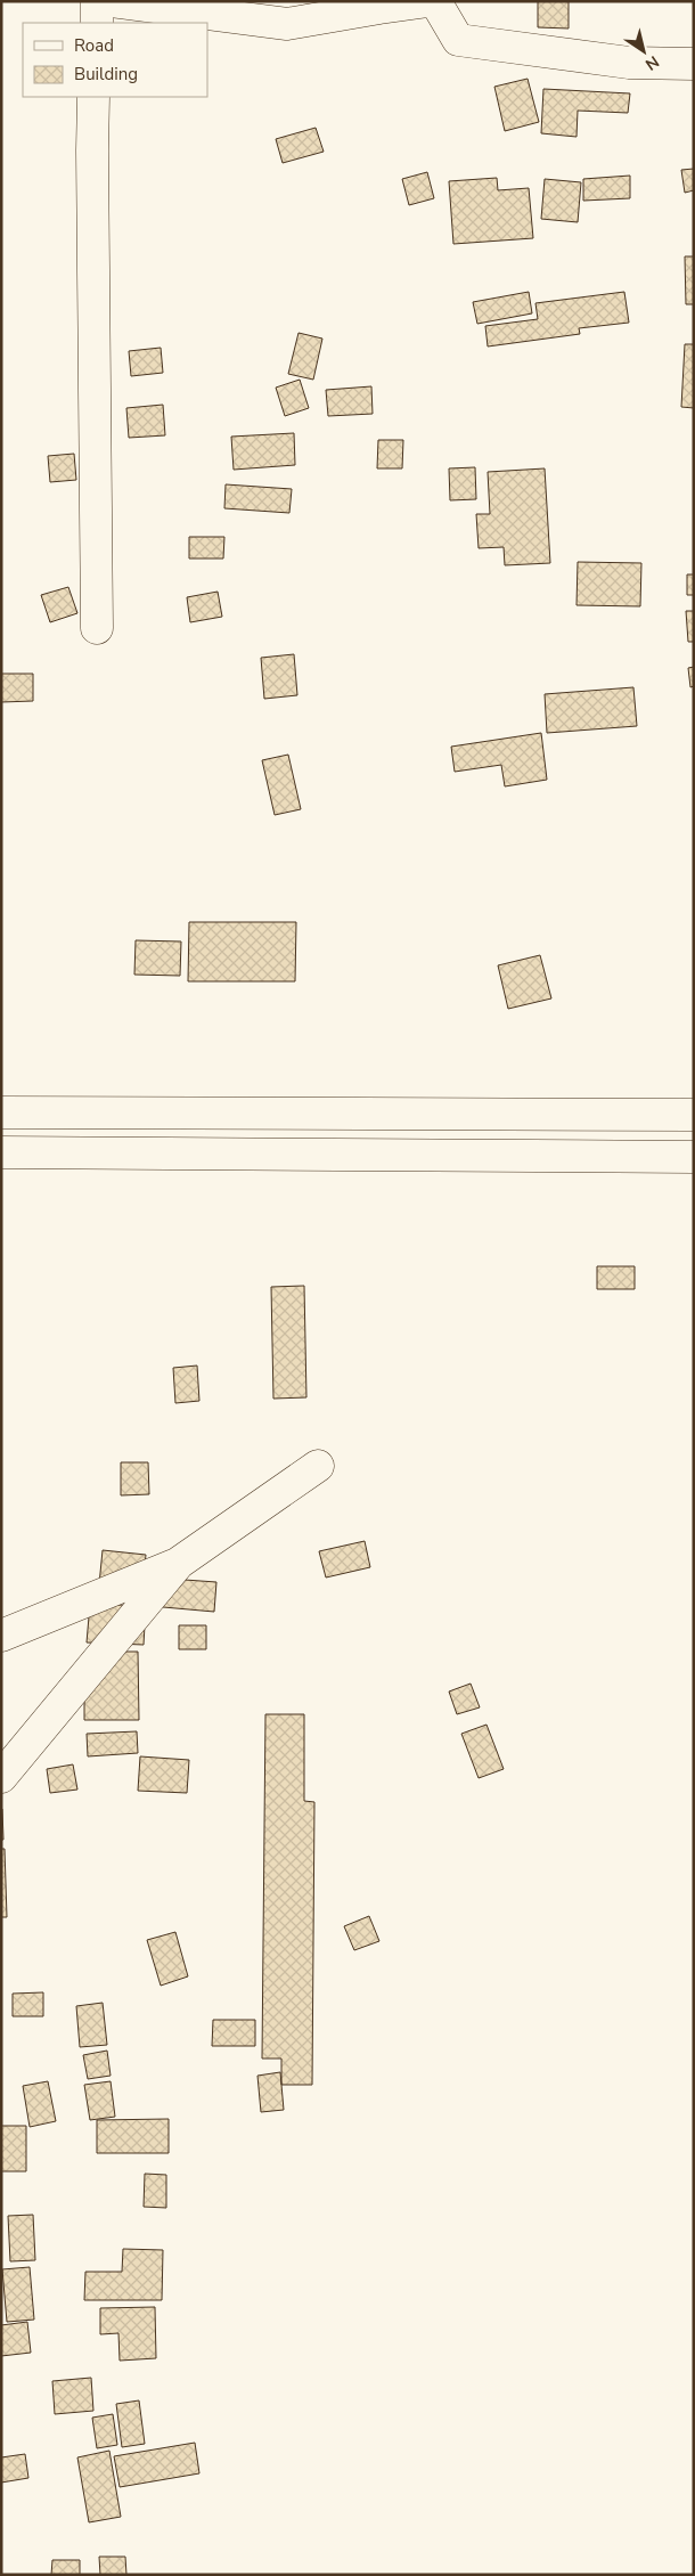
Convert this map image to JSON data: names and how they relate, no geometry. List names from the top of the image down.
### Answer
{
  "legend": ["Road", "Building"],
  "north": "bottom right"
}
